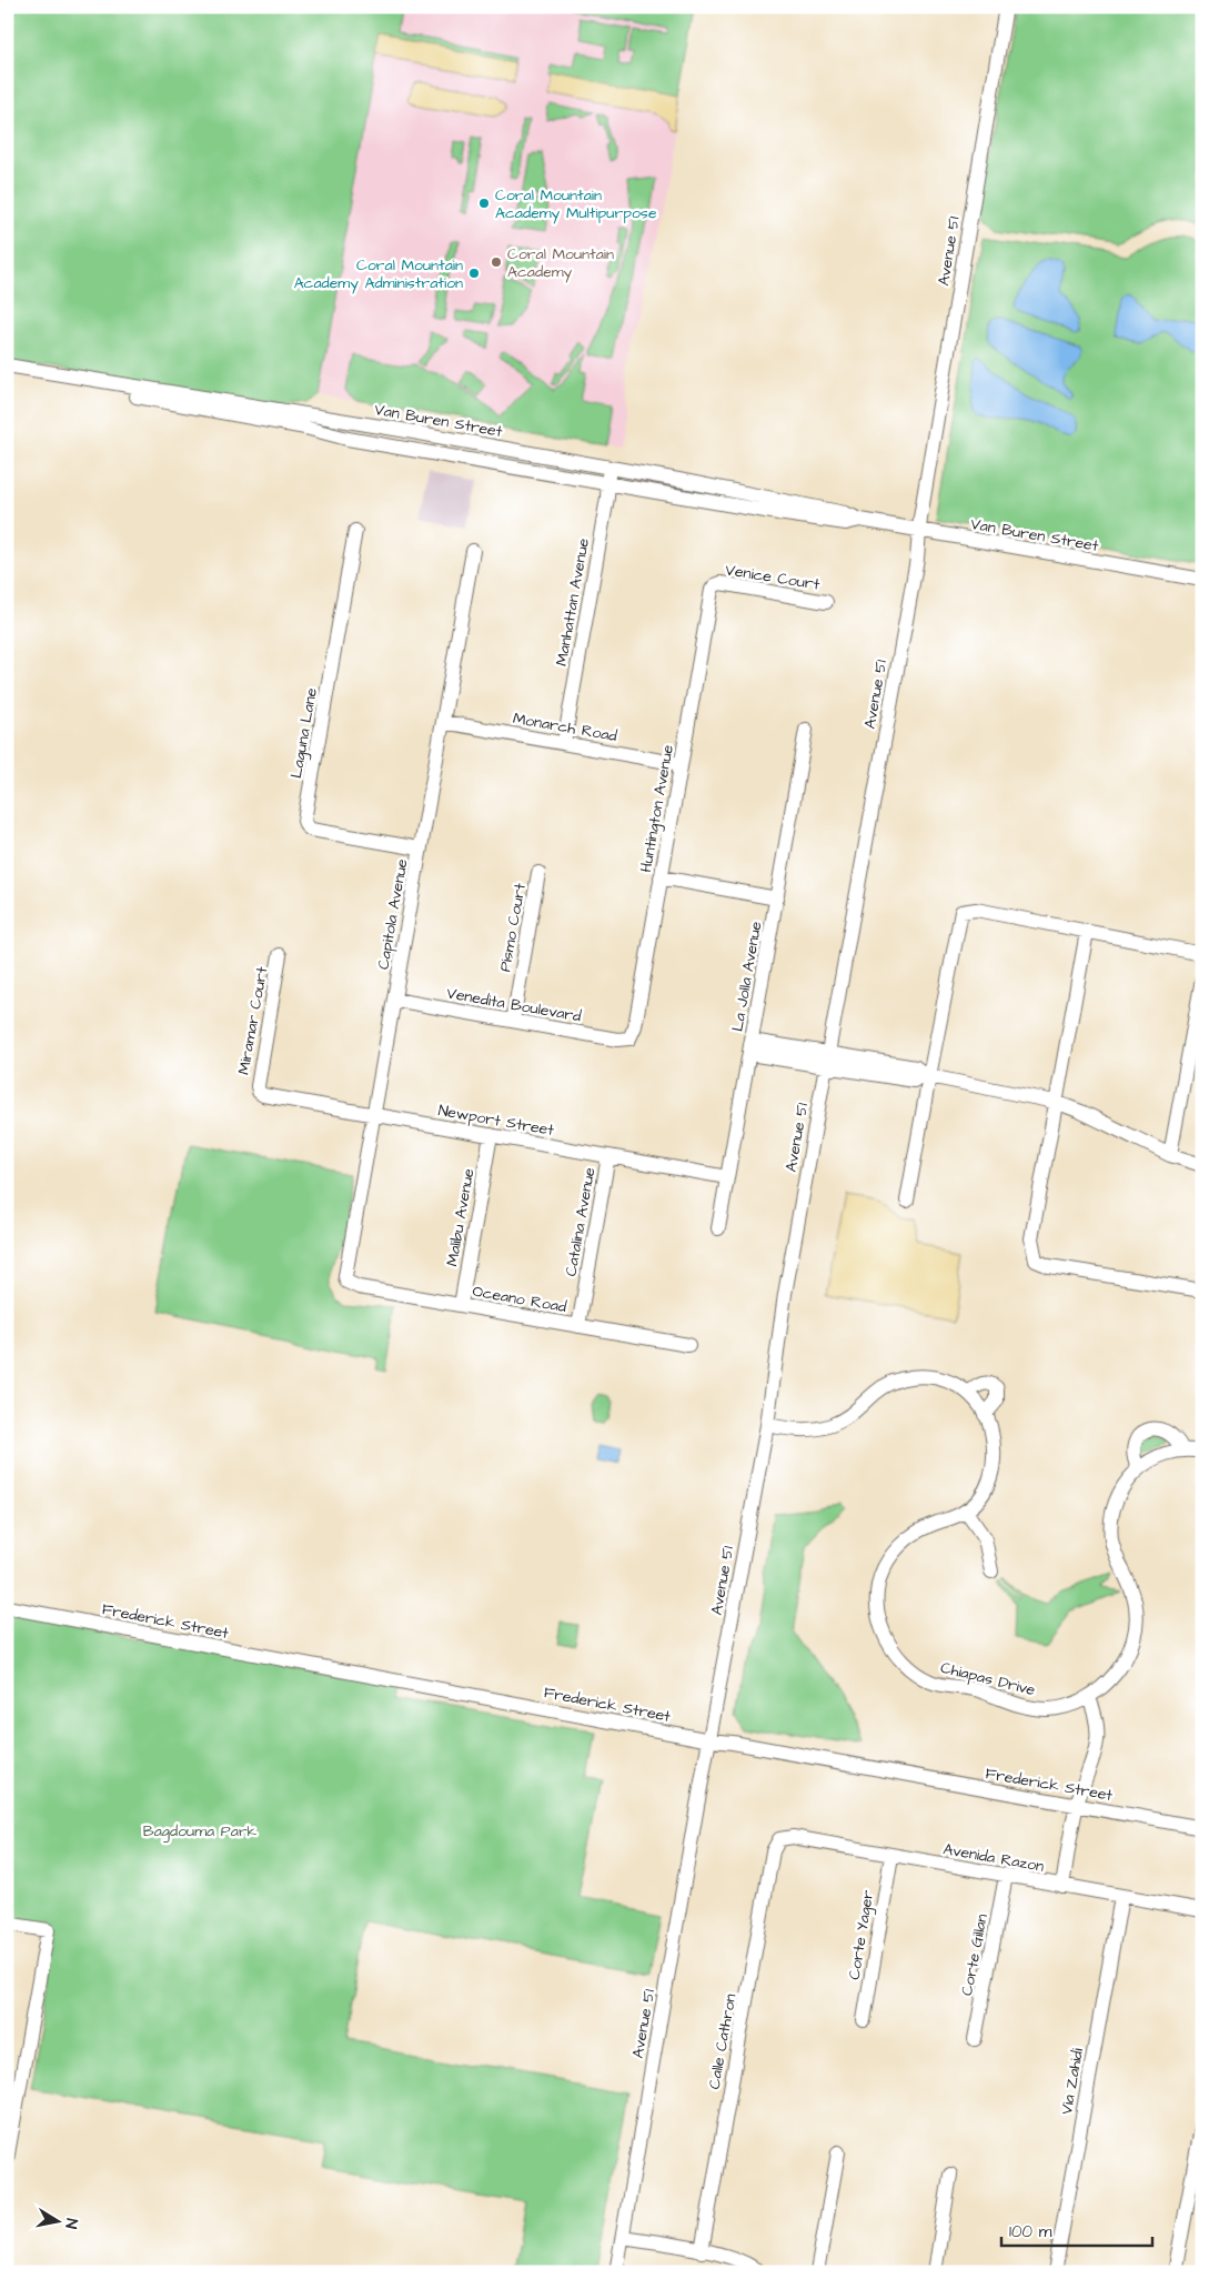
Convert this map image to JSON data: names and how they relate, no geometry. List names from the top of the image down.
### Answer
{
  "streets": {
    "street": [
      "Avenue 51",
      "Van Buren Street",
      "Venice Court",
      "Manhattan Avenue",
      "Monarch Road",
      "Laguna Lane",
      "Huntington Avenue",
      "Capitola Avenue",
      "Pismo Court",
      "La Jolla Avenue",
      "Venedita Boulevard",
      "Miramar Court",
      "Newport Street",
      "Malibu Avenue",
      "Catalina Avenue",
      "Oceano Road",
      "Frederick Street",
      "Chiapas Drive",
      "Avenida Razon",
      "Corte Yager",
      "Corte Gillan",
      "Calle Cathron",
      "Via Zahidi"
    ]
  },
  "crossings": [
    ["Avenue 51", "Van Buren Street"],
    ["Avenue 51", "Frederick Street"],
    ["Avenue 51", "Chiapas Drive"],
    ["Van Buren Street", "Manhattan Avenue"],
    ["Venice Court", "Huntington Avenue"],
    ["Manhattan Avenue", "Monarch Road"],
    ["Monarch Road", "Huntington Avenue"],
    ["Monarch Road", "Capitola Avenue"],
    ["Laguna Lane", "Capitola Avenue"],
    ["Huntington Avenue", "Venedita Boulevard"],
    ["Capitola Avenue", "Venedita Boulevard"],
    ["Capitola Avenue", "Newport Street"],
    ["Capitola Avenue", "Oceano Road"],
    ["Pismo Court", "Venedita Boulevard"],
    ["La Jolla Avenue", "Newport Street"],
    ["Miramar Court", "Newport Street"],
    ["Newport Street", "Malibu Avenue"],
    ["Newport Street", "Catalina Avenue"],
    ["Malibu Avenue", "Oceano Road"],
    ["Catalina Avenue", "Oceano Road"],
    ["Avenida Razon", "Corte Yager"],
    ["Avenida Razon", "Corte Gillan"],
    ["Avenida Razon", "Calle Cathron"],
    ["Avenida Razon", "Via Zahidi"]
  ],
  "parks": ["Bagdouma Park"],
  "places": ["Coral Mountain Academy Multipurpose", "Coral Mountain Academy", "Coral Mountain Academy Administration"],
  "scale_bar": "100 m",
  "north": "right"
}
